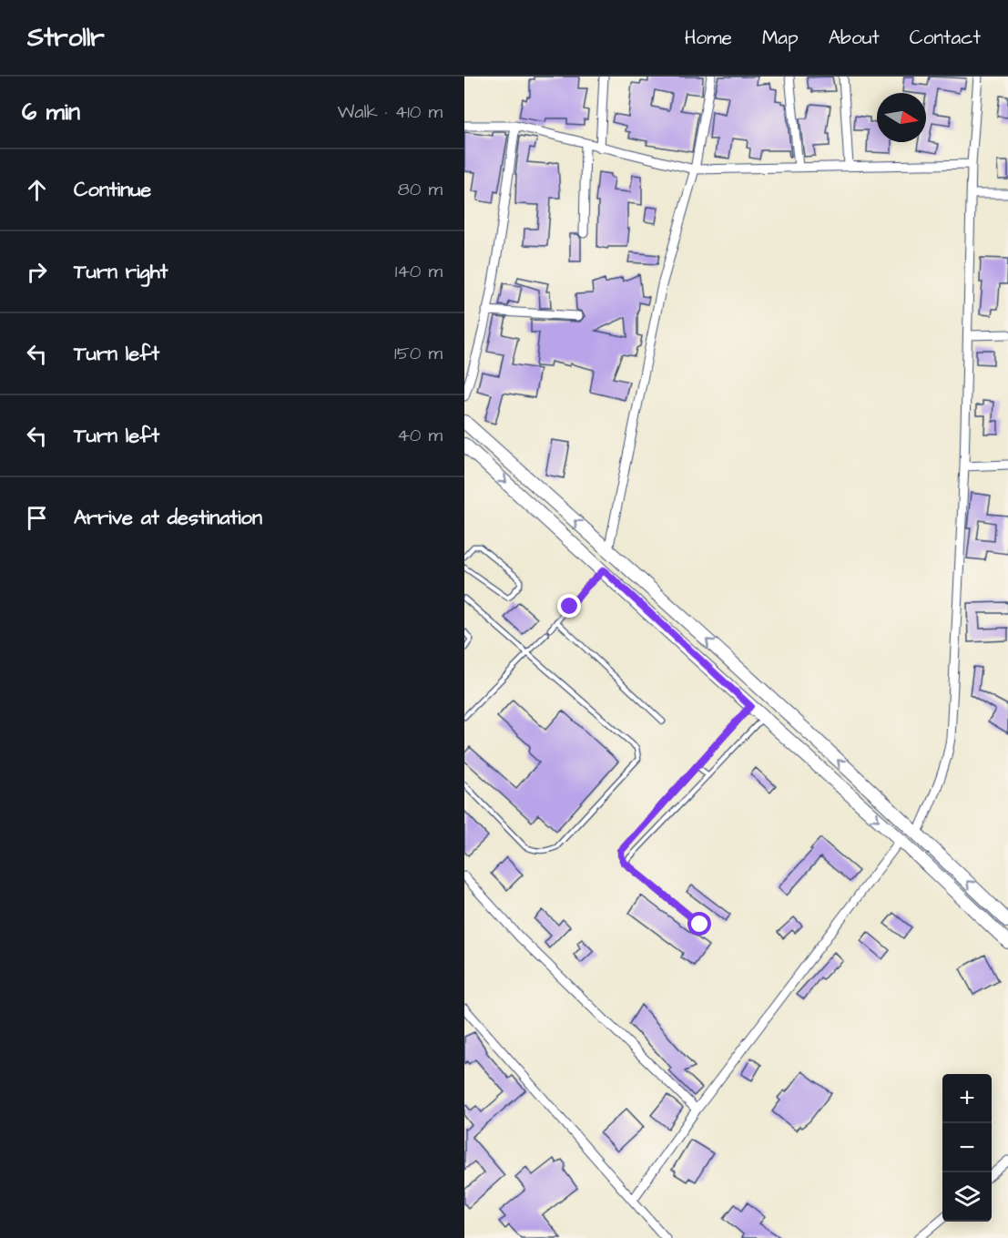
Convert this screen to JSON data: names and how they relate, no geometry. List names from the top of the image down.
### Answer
{
  "north": "right",
  "page": {
    "header": "Strollr",
    "nav": [
      "Home",
      "Map",
      "About",
      "Contact"
    ],
    "heading": ["6 min", "Walk · 410 m"],
    "list": [
      ["Continue", "80 m"],
      ["Turn right", "140 m"],
      ["Turn left", "150 m"],
      ["Turn left", "40 m"],
      "Arrive at destination"
    ],
    "map_buttons": ["+", "−"]
  }
}
